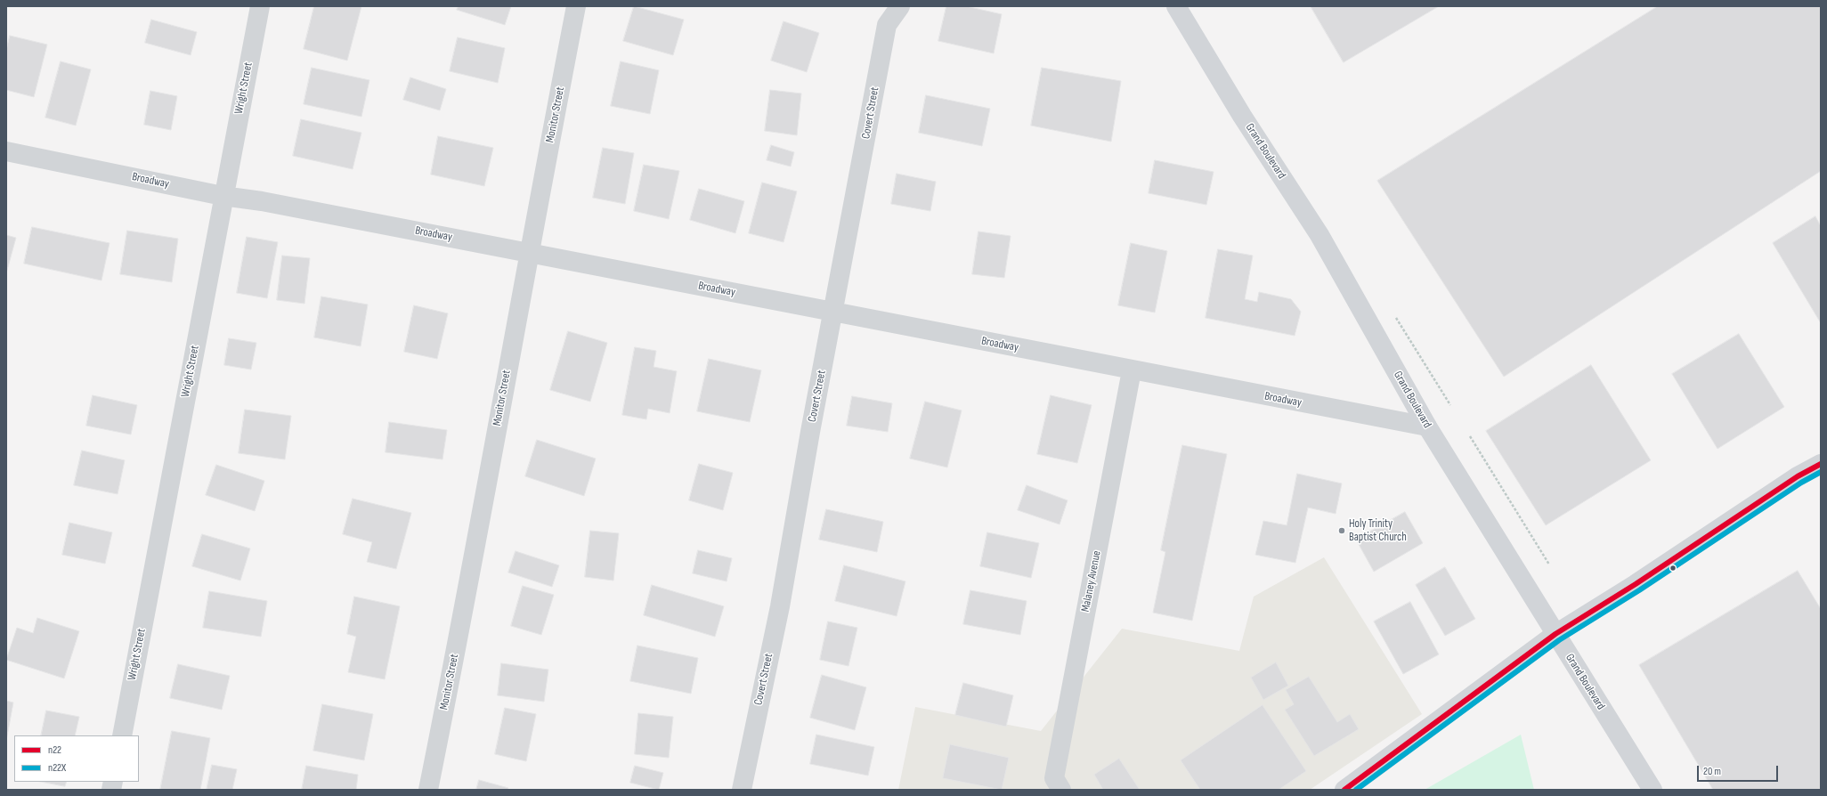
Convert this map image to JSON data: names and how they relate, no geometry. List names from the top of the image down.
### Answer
{
  "streets": {
    "street": [
      "Wright Street",
      "Covert Street",
      "Monitor Street",
      "Grand Boulevard",
      "Broadway",
      "Malaney Avenue"
    ]
  },
  "crossings": [
    ["Wright Street", "Broadway"],
    ["Covert Street", "Broadway"],
    ["Monitor Street", "Broadway"],
    ["Grand Boulevard", "Broadway"],
    ["Broadway", "Malaney Avenue"]
  ],
  "places": ["Holy Trinity Baptist Church"],
  "lines": ["transit line n22", "transit line n22X"],
  "legend": ["n22", "n22X"],
  "scale_bar": "20 m"
}
